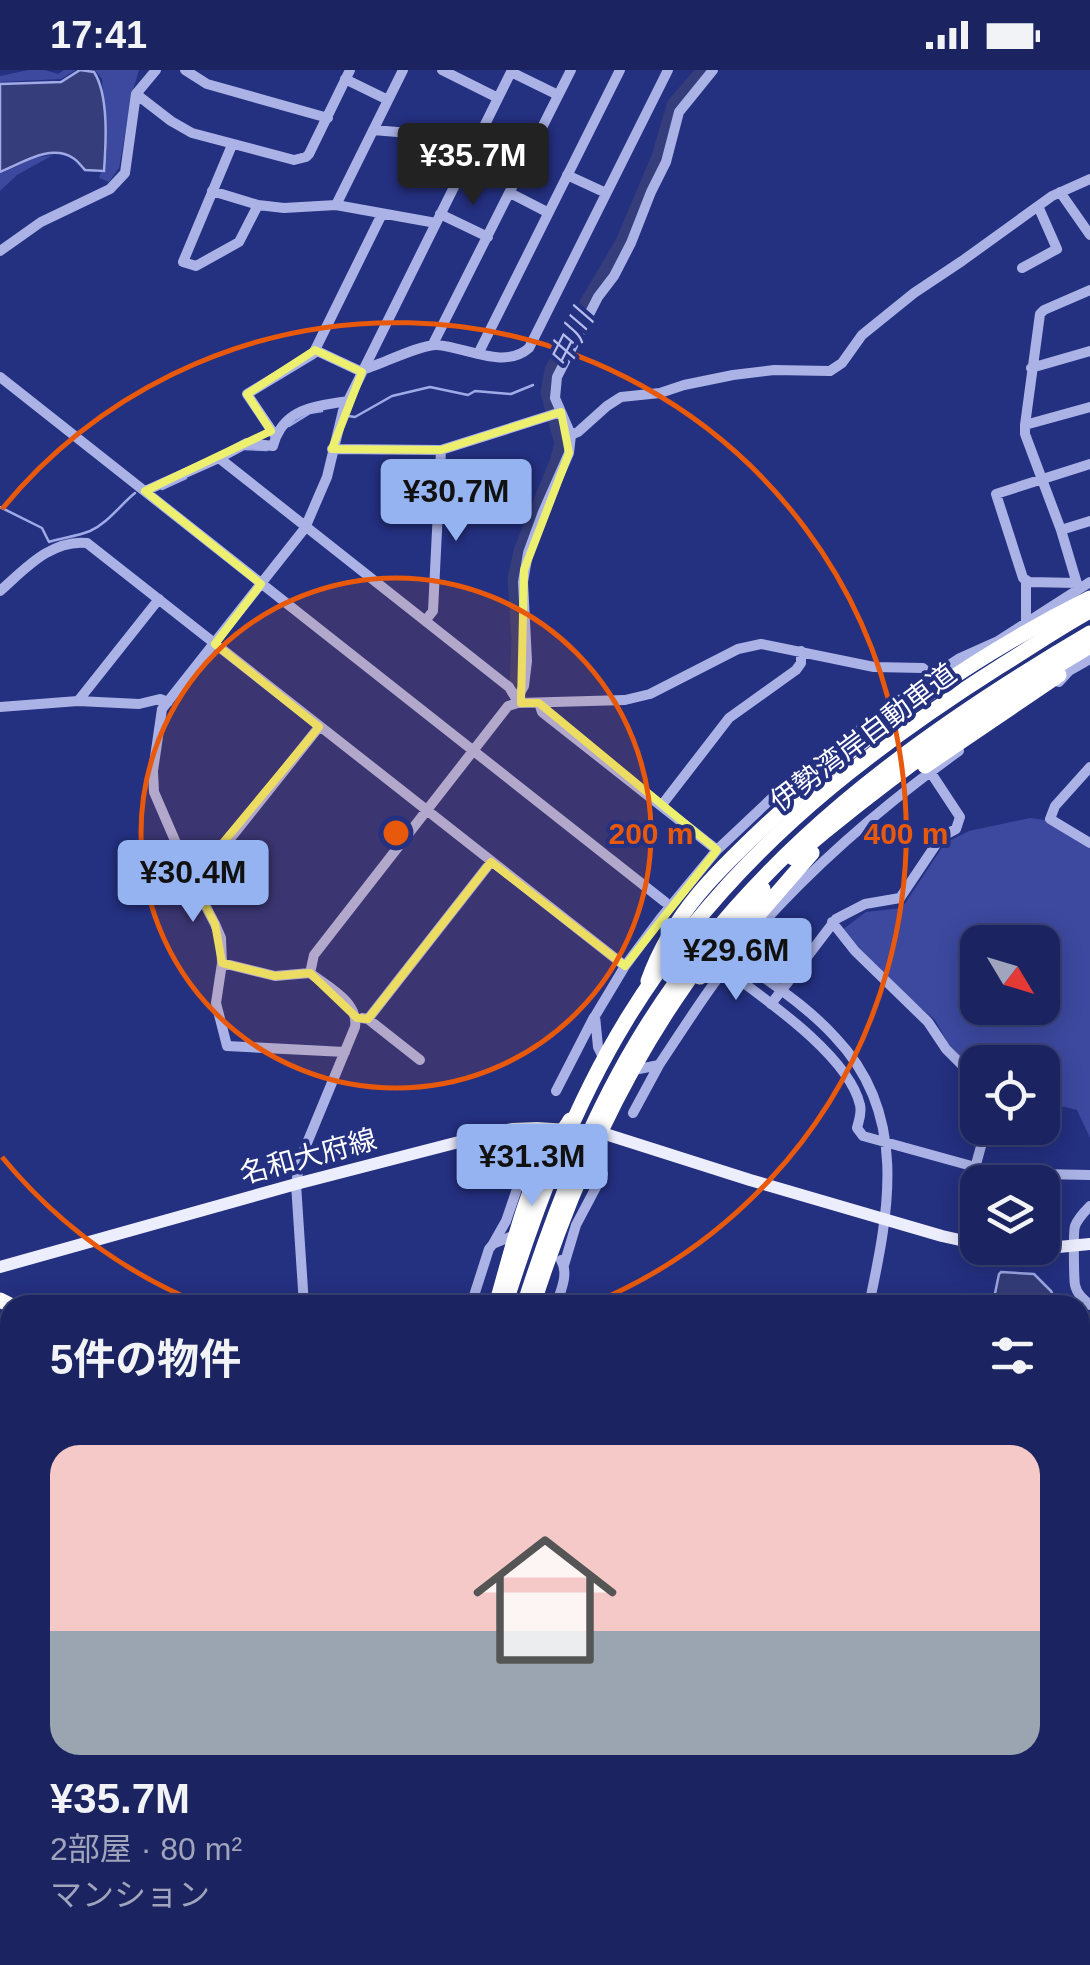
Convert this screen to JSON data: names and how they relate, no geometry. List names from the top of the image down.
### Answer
{
  "streets": {
    "highway": ["伊勢湾岸自動車道"],
    "main road": ["名和大府線"]
  },
  "water": ["中川"],
  "north": "bottom right",
  "page": {
    "status": "17:41",
    "price": [
      "¥35.7M",
      "¥30.7M",
      "¥30.4M",
      "¥29.6M",
      "¥31.3M"
    ],
    "heading": "5件の物件",
    "list": [
      {
        "name": "¥35.7M",
        "note": "2部屋 · 80 m² · マンション"
      }
    ]
  },
  "rings": ["200 m", "400 m"]
}
